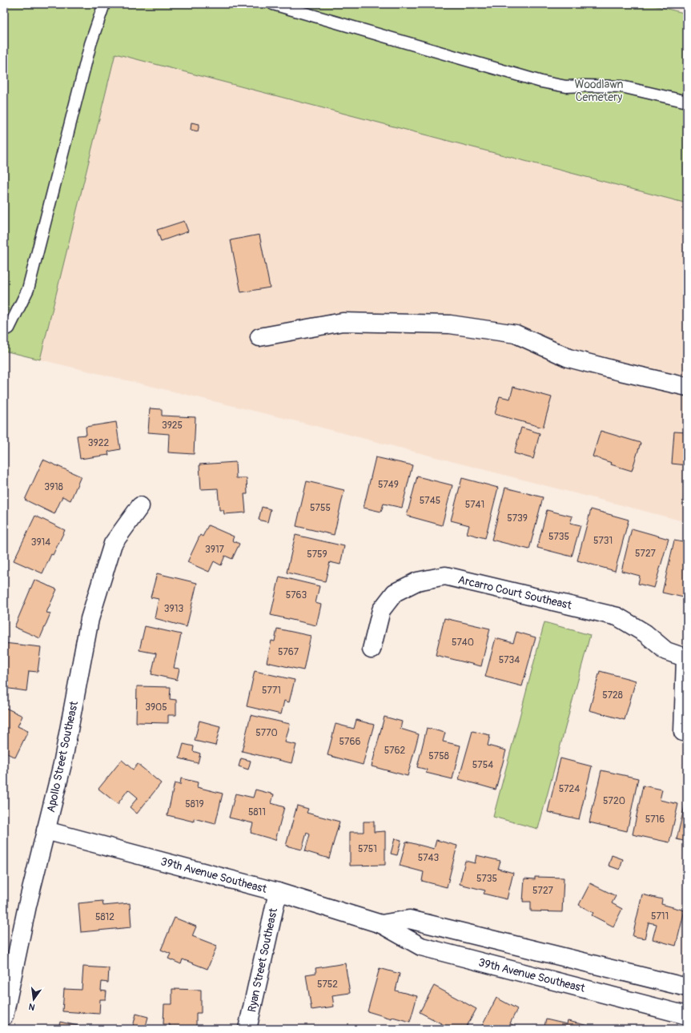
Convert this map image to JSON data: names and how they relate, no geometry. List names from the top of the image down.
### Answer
{
  "streets": {
    "street": [
      "Arcarro Court Southeast",
      "Apollo Street Southeast",
      "39th Avenue Southeast",
      "Ryan Street Southeast"
    ]
  },
  "crossings": [
    ["Apollo Street Southeast", "39th Avenue Southeast"],
    ["39th Avenue Southeast", "Ryan Street Southeast"]
  ],
  "parks": ["Woodlawn Cemetery"],
  "house_numbers": [
    "3925",
    "3922",
    "5749",
    "3918",
    "5745",
    "5741",
    "5755",
    "5739",
    "5735",
    "5731",
    "3914",
    "3917",
    "5727",
    "5759",
    "5763",
    "3913",
    "5740",
    "5767",
    "5734",
    "5771",
    "5728",
    "3905",
    "5770",
    "5766",
    "5762",
    "5758",
    "5754",
    "5724",
    "5720",
    "5819",
    "5811",
    "5716",
    "5751",
    "5743",
    "5735",
    "5727",
    "5711",
    "5812",
    "5752"
  ],
  "north": "bottom"
}
